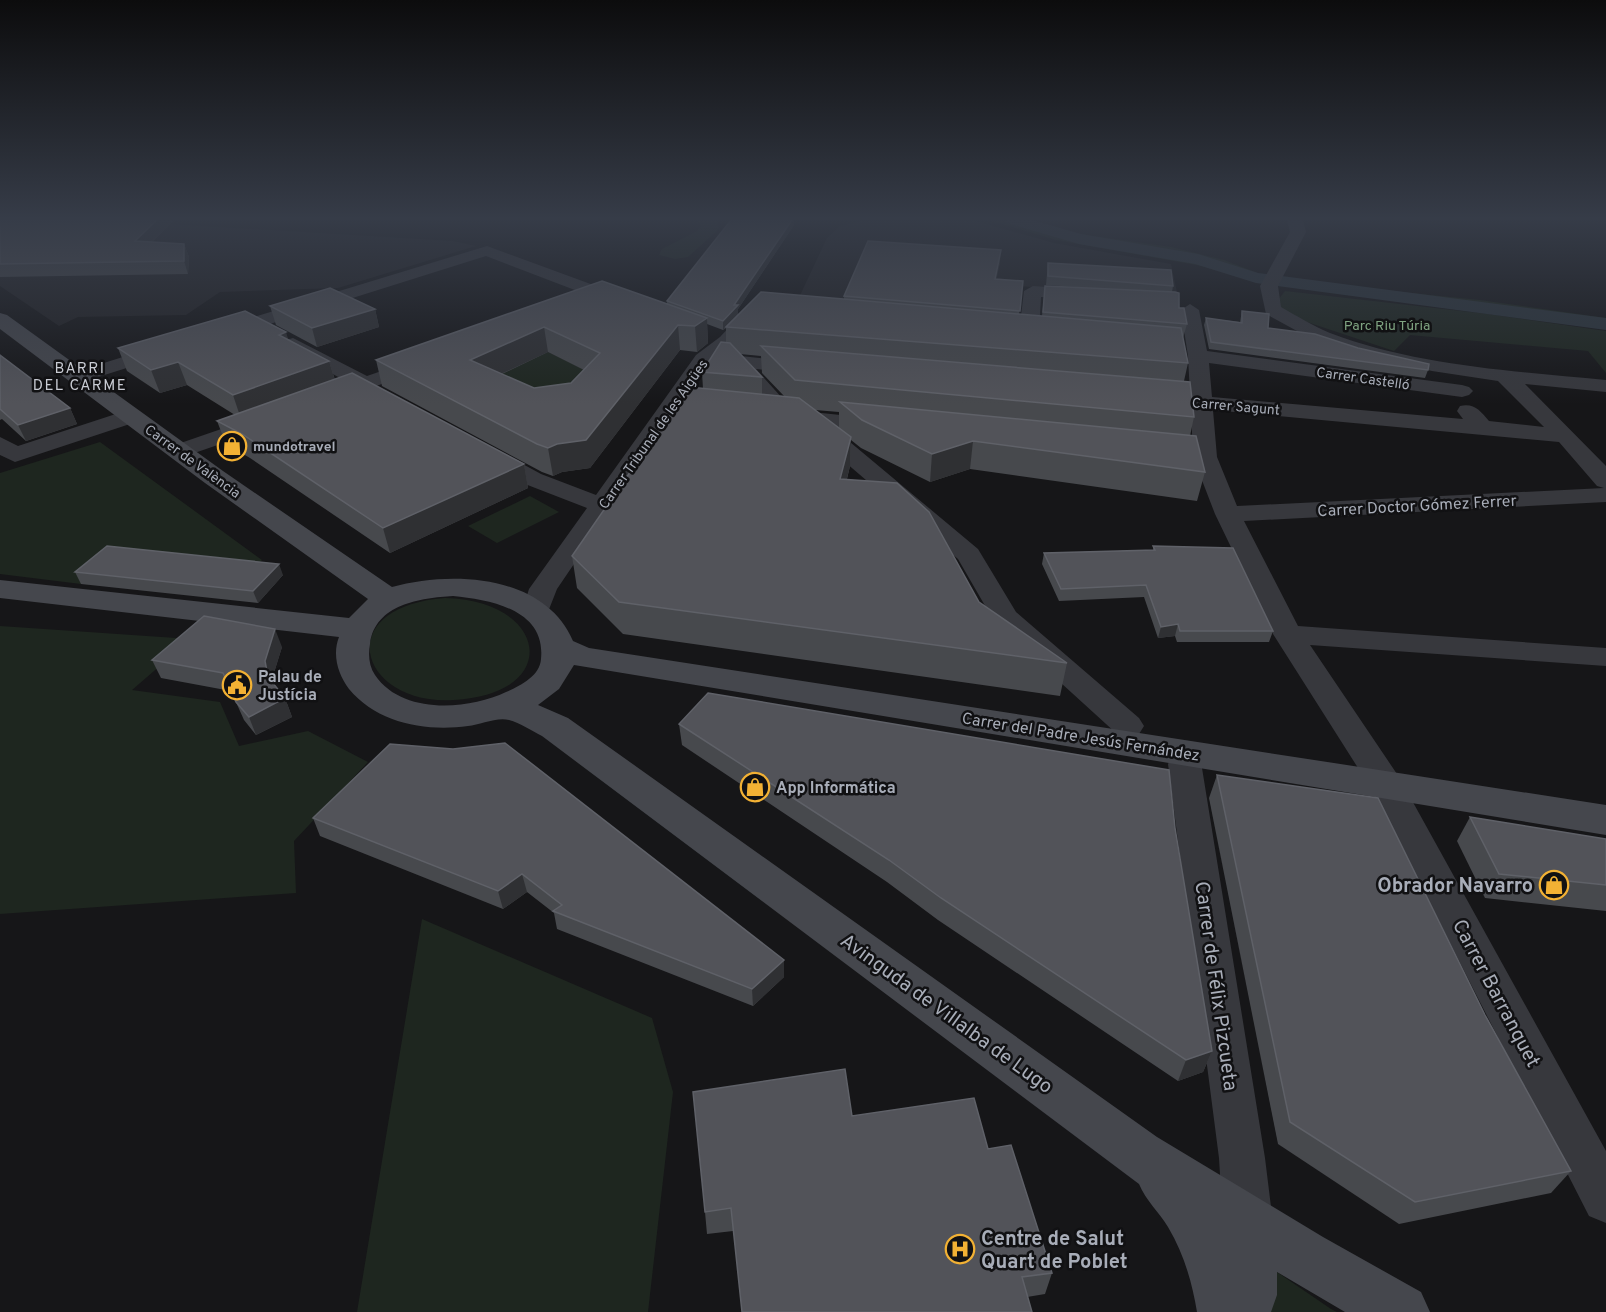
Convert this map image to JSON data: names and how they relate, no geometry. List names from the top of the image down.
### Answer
{
  "streets": {
    "main road": ["Carrer de València", "Carrer del Padre Jesús Fernández", "Avinguda de Villalba de Lugo"],
    "street": [
      "Carrer Castelló",
      "Carrer Sagunt",
      "Carrer Tribunal de les Aigües",
      "Carrer Doctor Gómez Ferrer",
      "Carrer de Félix Pizcueta",
      "Carrer Barranquet"
    ]
  },
  "crossings": [
    ["Carrer Castelló", "Carrer Barranquet"],
    ["Carrer Sagunt", "Carrer Barranquet"],
    ["Carrer Tribunal de les Aigües", "Carrer de València"],
    ["Carrer Tribunal de les Aigües", "Carrer del Padre Jesús Fernández"],
    ["Carrer Tribunal de les Aigües", "Avinguda de Villalba de Lugo"],
    ["Carrer de València", "Carrer del Padre Jesús Fernández"],
    ["Carrer de València", "Avinguda de Villalba de Lugo"],
    ["Carrer Doctor Gómez Ferrer", "Carrer Barranquet"],
    ["Carrer del Padre Jesús Fernández", "Carrer de Félix Pizcueta"],
    ["Carrer del Padre Jesús Fernández", "Carrer Barranquet"],
    ["Carrer del Padre Jesús Fernández", "Avinguda de Villalba de Lugo"],
    ["Carrer de Félix Pizcueta", "Avinguda de Villalba de Lugo"]
  ],
  "districts": ["BARRI DEL CARME"],
  "parks": ["Parc Riu Túria"],
  "places": {
    "shop": ["mundotravel", "App Informática", "Obrador Navarro"],
    "public building": ["Palau de Justícia"],
    "hospital": ["Centre de Salut Quart de Poblet"]
  }
}
